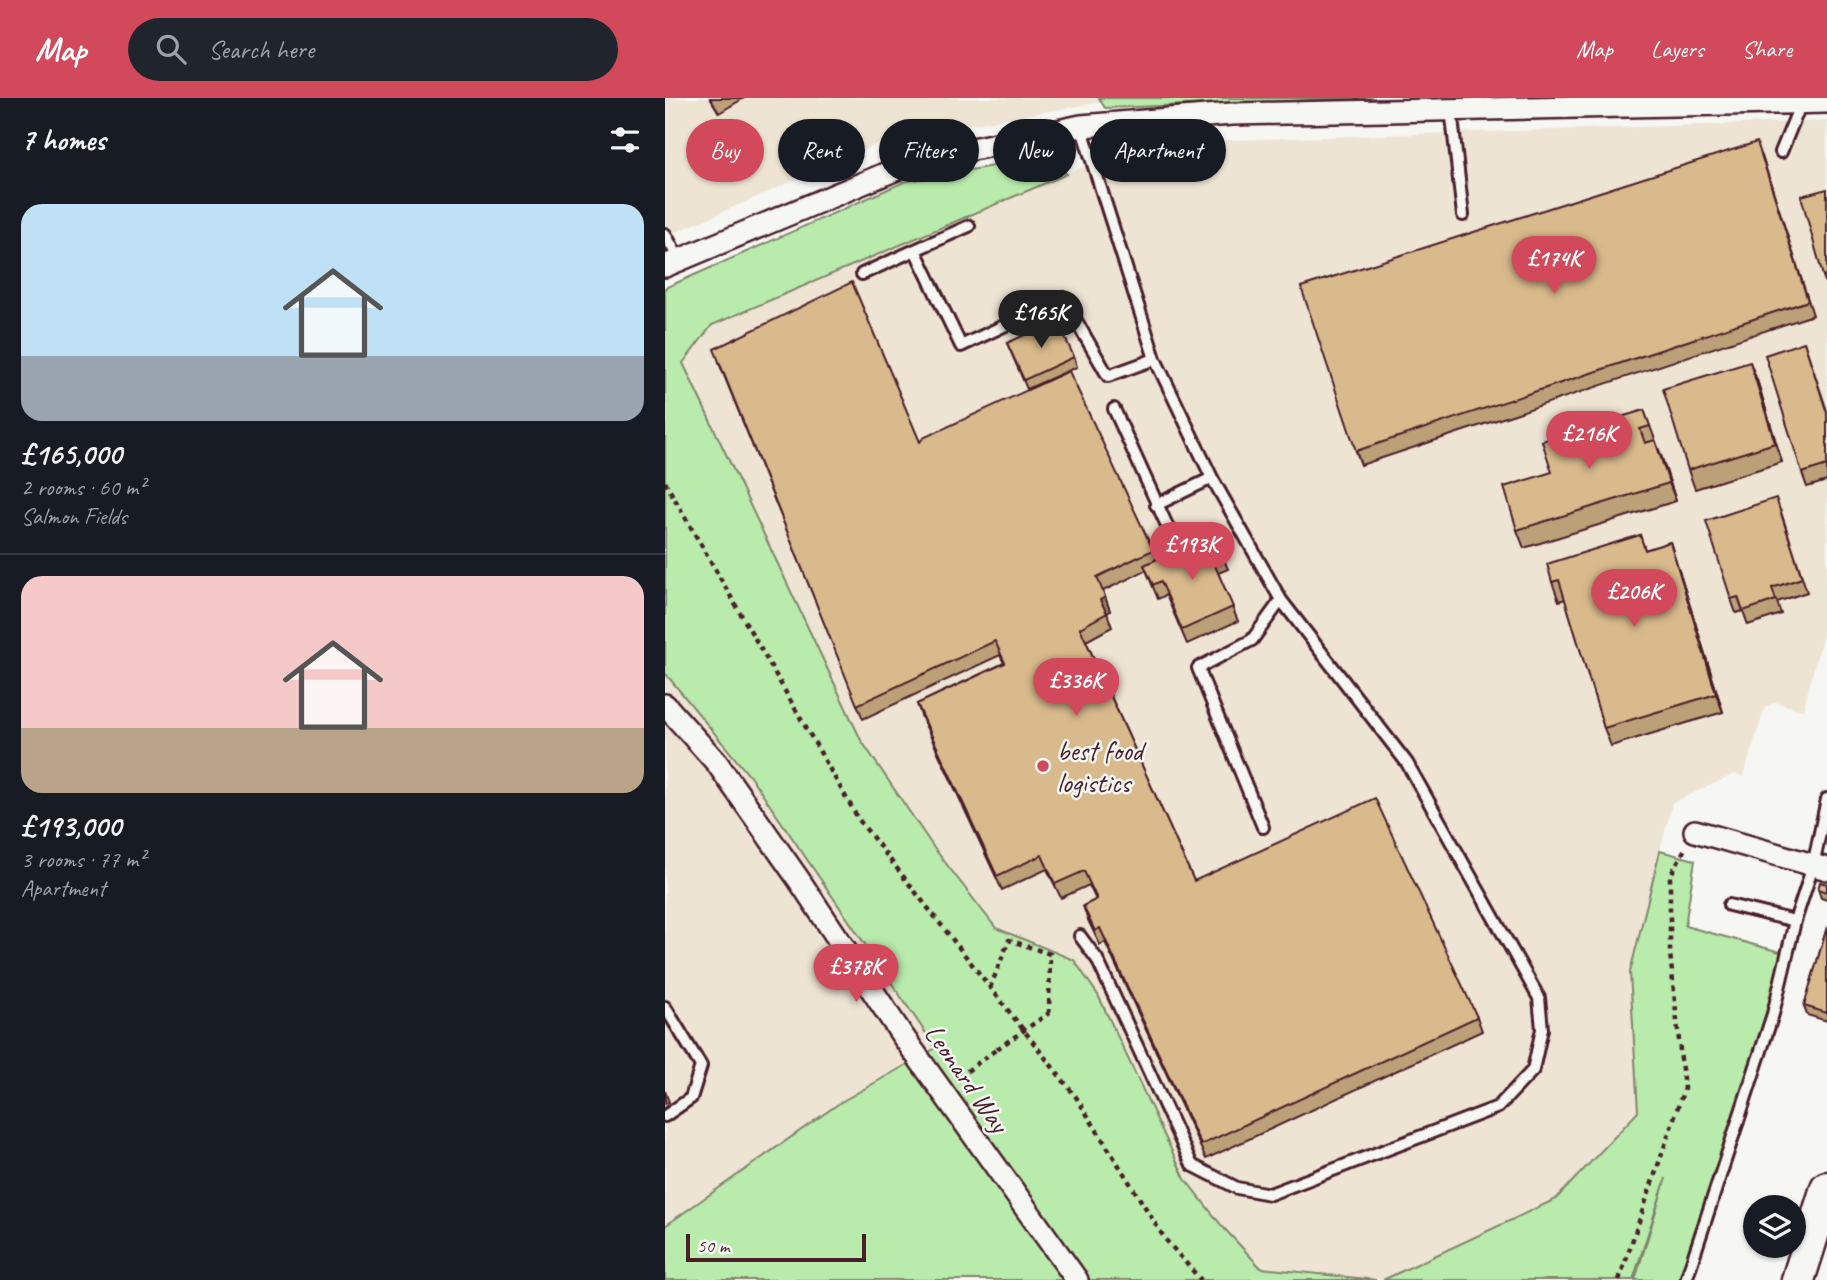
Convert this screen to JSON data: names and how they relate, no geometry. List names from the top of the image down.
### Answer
{
  "streets": {
    "street": ["Leonard Way"]
  },
  "places": ["best food logistics"],
  "scale_bar": "50 m",
  "page": {
    "header": "Map",
    "search": "Search here",
    "nav": ["Map", "Layers", "Share"],
    "heading": "7 homes",
    "chip": [
      "Buy",
      "Rent",
      "Filters",
      "New",
      "Apartment"
    ],
    "list": [
      {
        "name": "£165,000",
        "note": "2 rooms · 60 m² · Salmon Fields"
      },
      {
        "name": "£193,000",
        "note": "3 rooms · 77 m² · Apartment"
      }
    ],
    "price": [
      "£174K",
      "£165K",
      "£216K",
      "£193K",
      "£206K",
      "£336K",
      "£378K"
    ],
    "scale": "50 m"
  }
}
